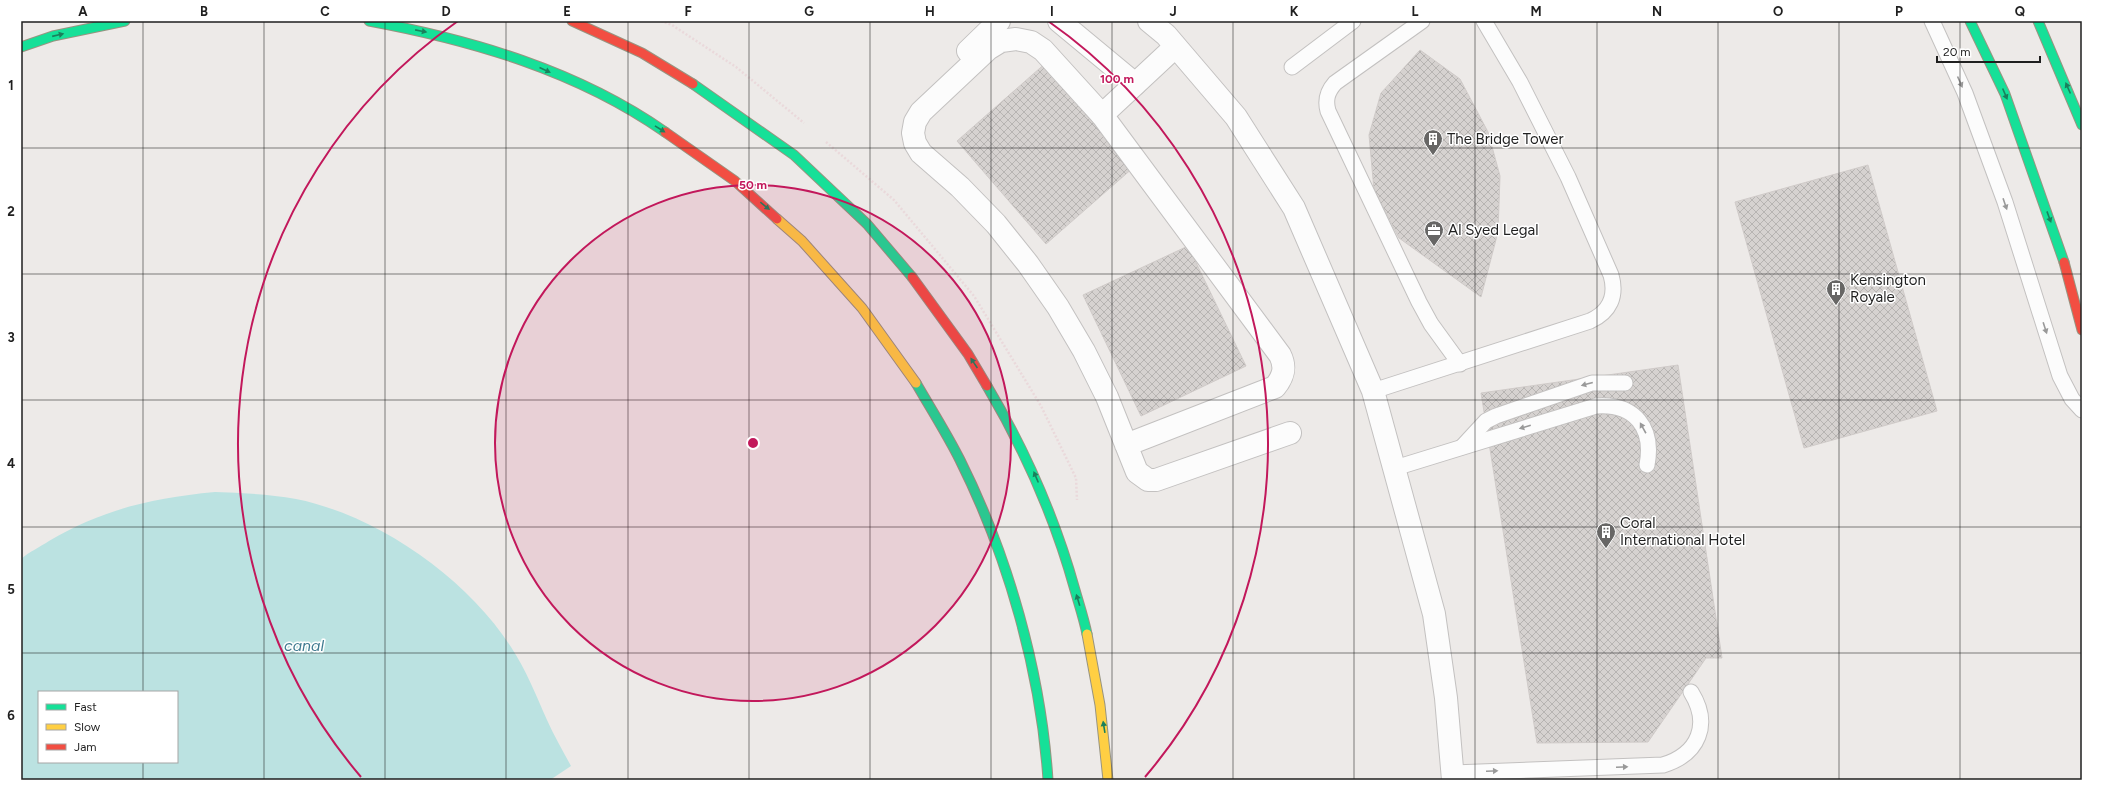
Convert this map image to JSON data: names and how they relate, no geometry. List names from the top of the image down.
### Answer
{
  "water": ["canal"],
  "places": {
    "building": ["The Bridge Tower", "Kensington Royale", "Coral International Hotel"],
    "office": ["Al Syed Legal"]
  },
  "legend": ["Fast", "Slow", "Jam"],
  "scale_bar": "20 m",
  "grid": {
    "columns": [
      "A",
      "B",
      "C",
      "D",
      "E",
      "F",
      "G",
      "H",
      "I",
      "J",
      "K",
      "L",
      "M",
      "N",
      "O",
      "P",
      "Q"
    ],
    "rows": [
      "1",
      "2",
      "3",
      "4",
      "5",
      "6"
    ]
  },
  "rings": ["100 m", "50 m"]
}
